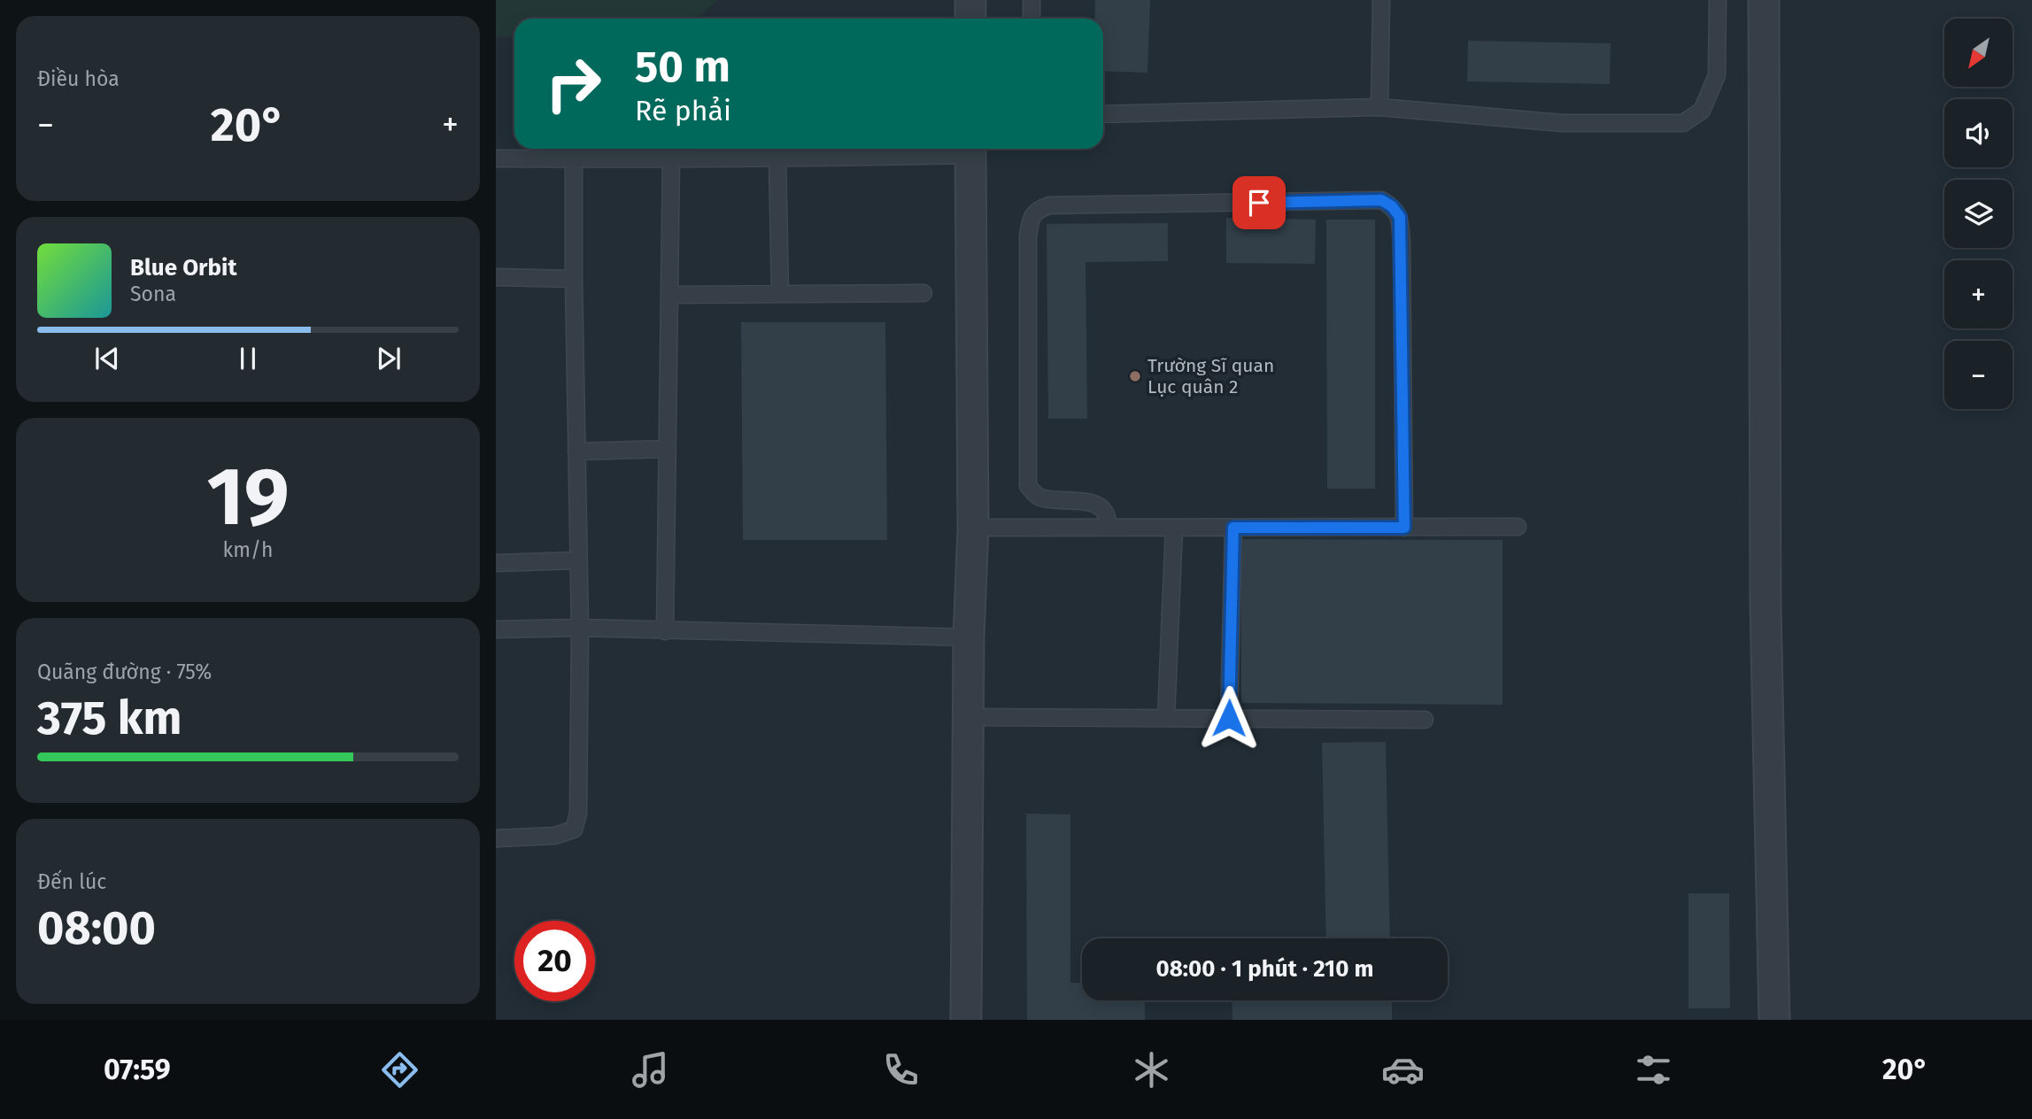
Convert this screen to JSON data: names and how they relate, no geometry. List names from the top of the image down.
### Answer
{
  "places": ["Trường Sĩ quan Lục quân 2"],
  "north": "bottom left",
  "page": {
    "tile": [
      "Điều hòa",
      ["19", "km/h"],
      ["Quãng đường · 75%", "375 km"],
      ["Đến lúc", "08:00"]
    ],
    "map_buttons": ["+", "−"],
    "turn": ["50 m", "Rẽ phải"],
    "heat": ["−", "20°", "+"],
    "song": ["Blue Orbit", "Sona"],
    "limit": "20",
    "trip": "08:00 · 1 phút · 210 m",
    "tabs": ["07:59", "20°"]
  }
}
